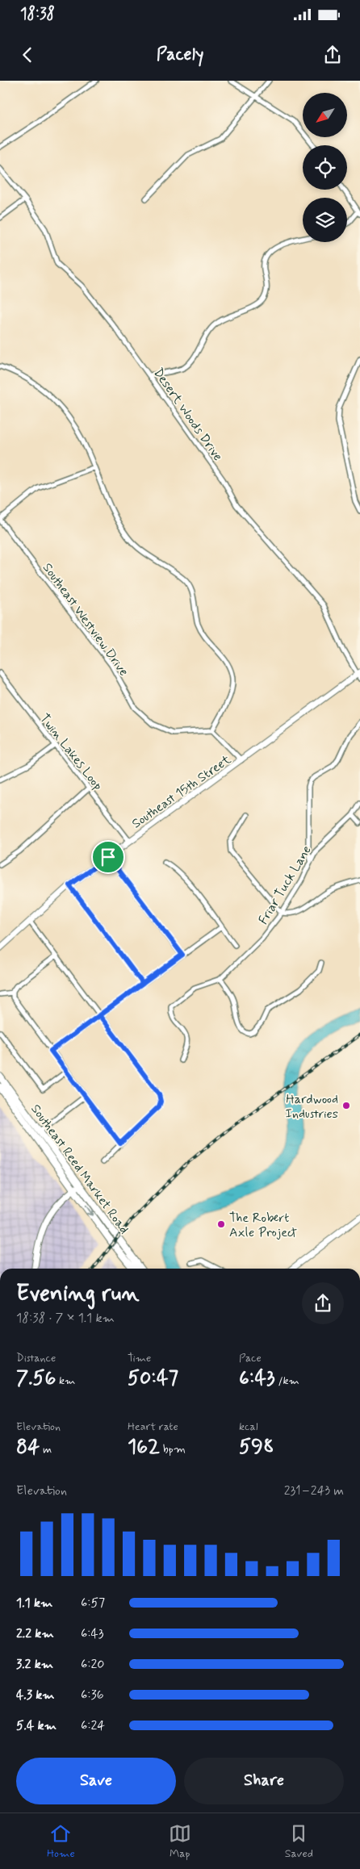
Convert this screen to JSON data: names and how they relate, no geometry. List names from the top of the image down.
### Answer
{
  "streets": {
    "main road": ["Southeast 15th Street", "Southeast Reed Market Road"],
    "street": [
      "Desert Woods Drive",
      "Southeast Westview Drive",
      "Twin Lakes Loop",
      "Friar Tuck Lane"
    ]
  },
  "crossings": [
    ["Desert Woods Drive", "Southeast 15th Street"],
    ["Twin Lakes Loop", "Southeast 15th Street"]
  ],
  "places": ["Hardwood Industries", "The Robert Axle Project"],
  "north": "bottom left",
  "page": {
    "status": "18:38",
    "header": "Pacely",
    "heading": ["Evening run", "18:38 · 7 × 1.1 km"],
    "stats": [
      ["Distance", "7.56 km"],
      ["Time", "50:47"],
      ["Pace", "6:43 /km"],
      ["Elevation", "84 m"],
      ["Heart rate", "162 bpm"],
      ["kcal", "598"]
    ],
    "chart": ["Elevation", "231–243 m"],
    "list": [
      {
        "name": "1.1 km",
        "note": "6:57"
      },
      {
        "name": "2.2 km",
        "note": "6:43"
      },
      {
        "name": "3.2 km",
        "note": "6:20"
      },
      {
        "name": "4.3 km",
        "note": "6:36"
      },
      {
        "name": "5.4 km",
        "note": "6:24"
      }
    ],
    "buttons": ["Save", "Share"],
    "tabs": ["Home", "Map", "Saved"]
  }
}
